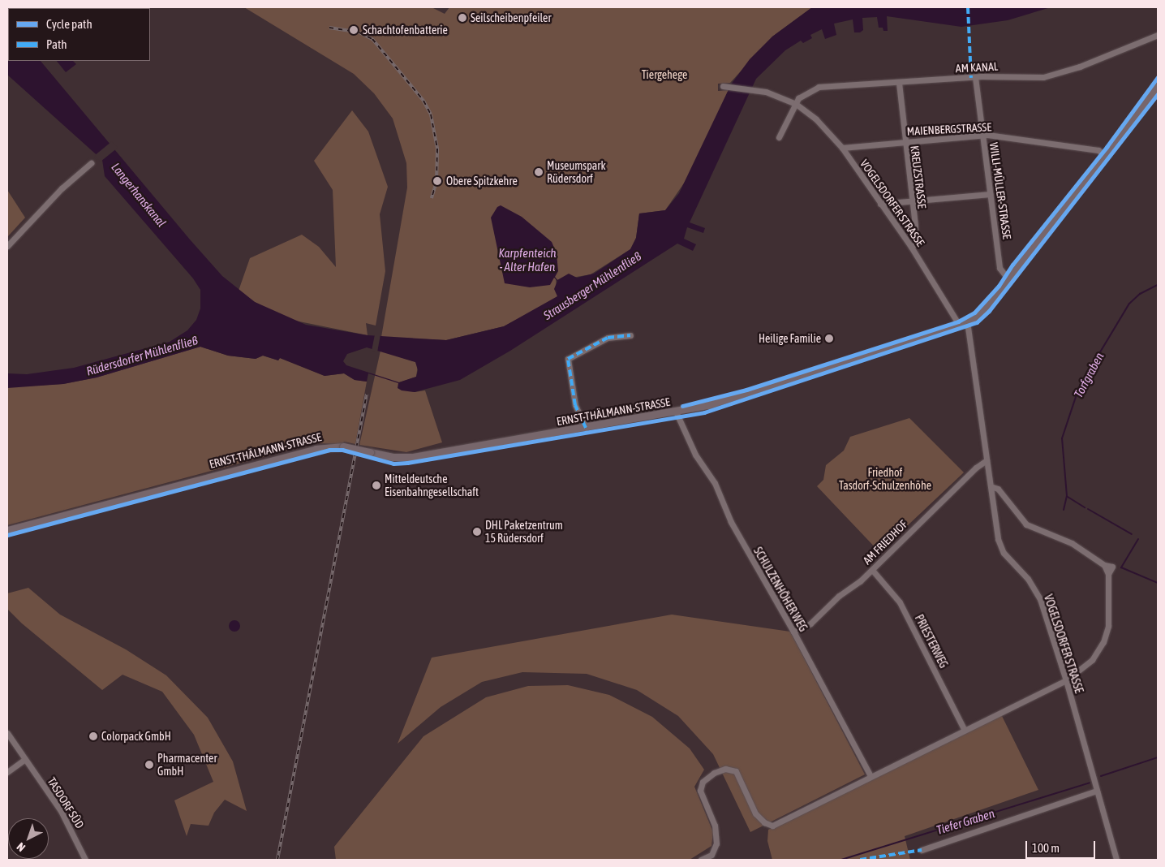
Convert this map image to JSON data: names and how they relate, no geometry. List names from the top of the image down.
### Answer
{
  "streets": {
    "main road": ["ERNST-THÄLMANN-STRASSE"],
    "street": [
      "AM KANAL",
      "MAIENBERGSTRASSE",
      "KREUZSTRASSE",
      "WILLI-MÜLLER-STRASSE",
      "VOGELSDORFER STRASSE",
      "AM FRIEDHOF",
      "SCHULZENHÖHER WEG",
      "PRIESTERWEG",
      "TASDORF SÜD"
    ]
  },
  "crossings": [
    ["AM KANAL", "KREUZSTRASSE"],
    ["AM KANAL", "WILLI-MÜLLER-STRASSE"],
    ["AM KANAL", "VOGELSDORFER STRASSE"],
    ["MAIENBERGSTRASSE", "KREUZSTRASSE"],
    ["MAIENBERGSTRASSE", "WILLI-MÜLLER-STRASSE"],
    ["MAIENBERGSTRASSE", "VOGELSDORFER STRASSE"],
    ["MAIENBERGSTRASSE", "ERNST-THÄLMANN-STRASSE"],
    ["KREUZSTRASSE", "VOGELSDORFER STRASSE"],
    ["WILLI-MÜLLER-STRASSE", "ERNST-THÄLMANN-STRASSE"],
    ["VOGELSDORFER STRASSE", "ERNST-THÄLMANN-STRASSE"],
    ["VOGELSDORFER STRASSE", "AM FRIEDHOF"],
    ["ERNST-THÄLMANN-STRASSE", "SCHULZENHÖHER WEG"],
    ["AM FRIEDHOF", "SCHULZENHÖHER WEG"],
    ["AM FRIEDHOF", "PRIESTERWEG"]
  ],
  "water": [
    "Langerhanskanal",
    "Karpfenteich - Alter Hafen",
    "Strausberger Mühlenfließ",
    "Rüdersdorfer Mühlenfließ",
    "Torfgraben",
    "Tiefer Graben"
  ],
  "parks": ["Tiergehege", "Friedhof Tasdorf-Schulzenhöhe"],
  "places": [
    "Seilscheibenpfeiler",
    "Schachtofenbatterie",
    "Museumspark Rüdersdorf",
    "Obere Spitzkehre",
    "Heilige Familie",
    "Mitteldeutsche Eisenbahngesellschaft",
    "DHL Paketzentrum 15 Rüdersdorf",
    "Colorpack GmbH",
    "Pharmacenter GmbH"
  ],
  "legend": ["Cycle path", "Path"],
  "scale_bar": "100 m",
  "north": "bottom left"
}
